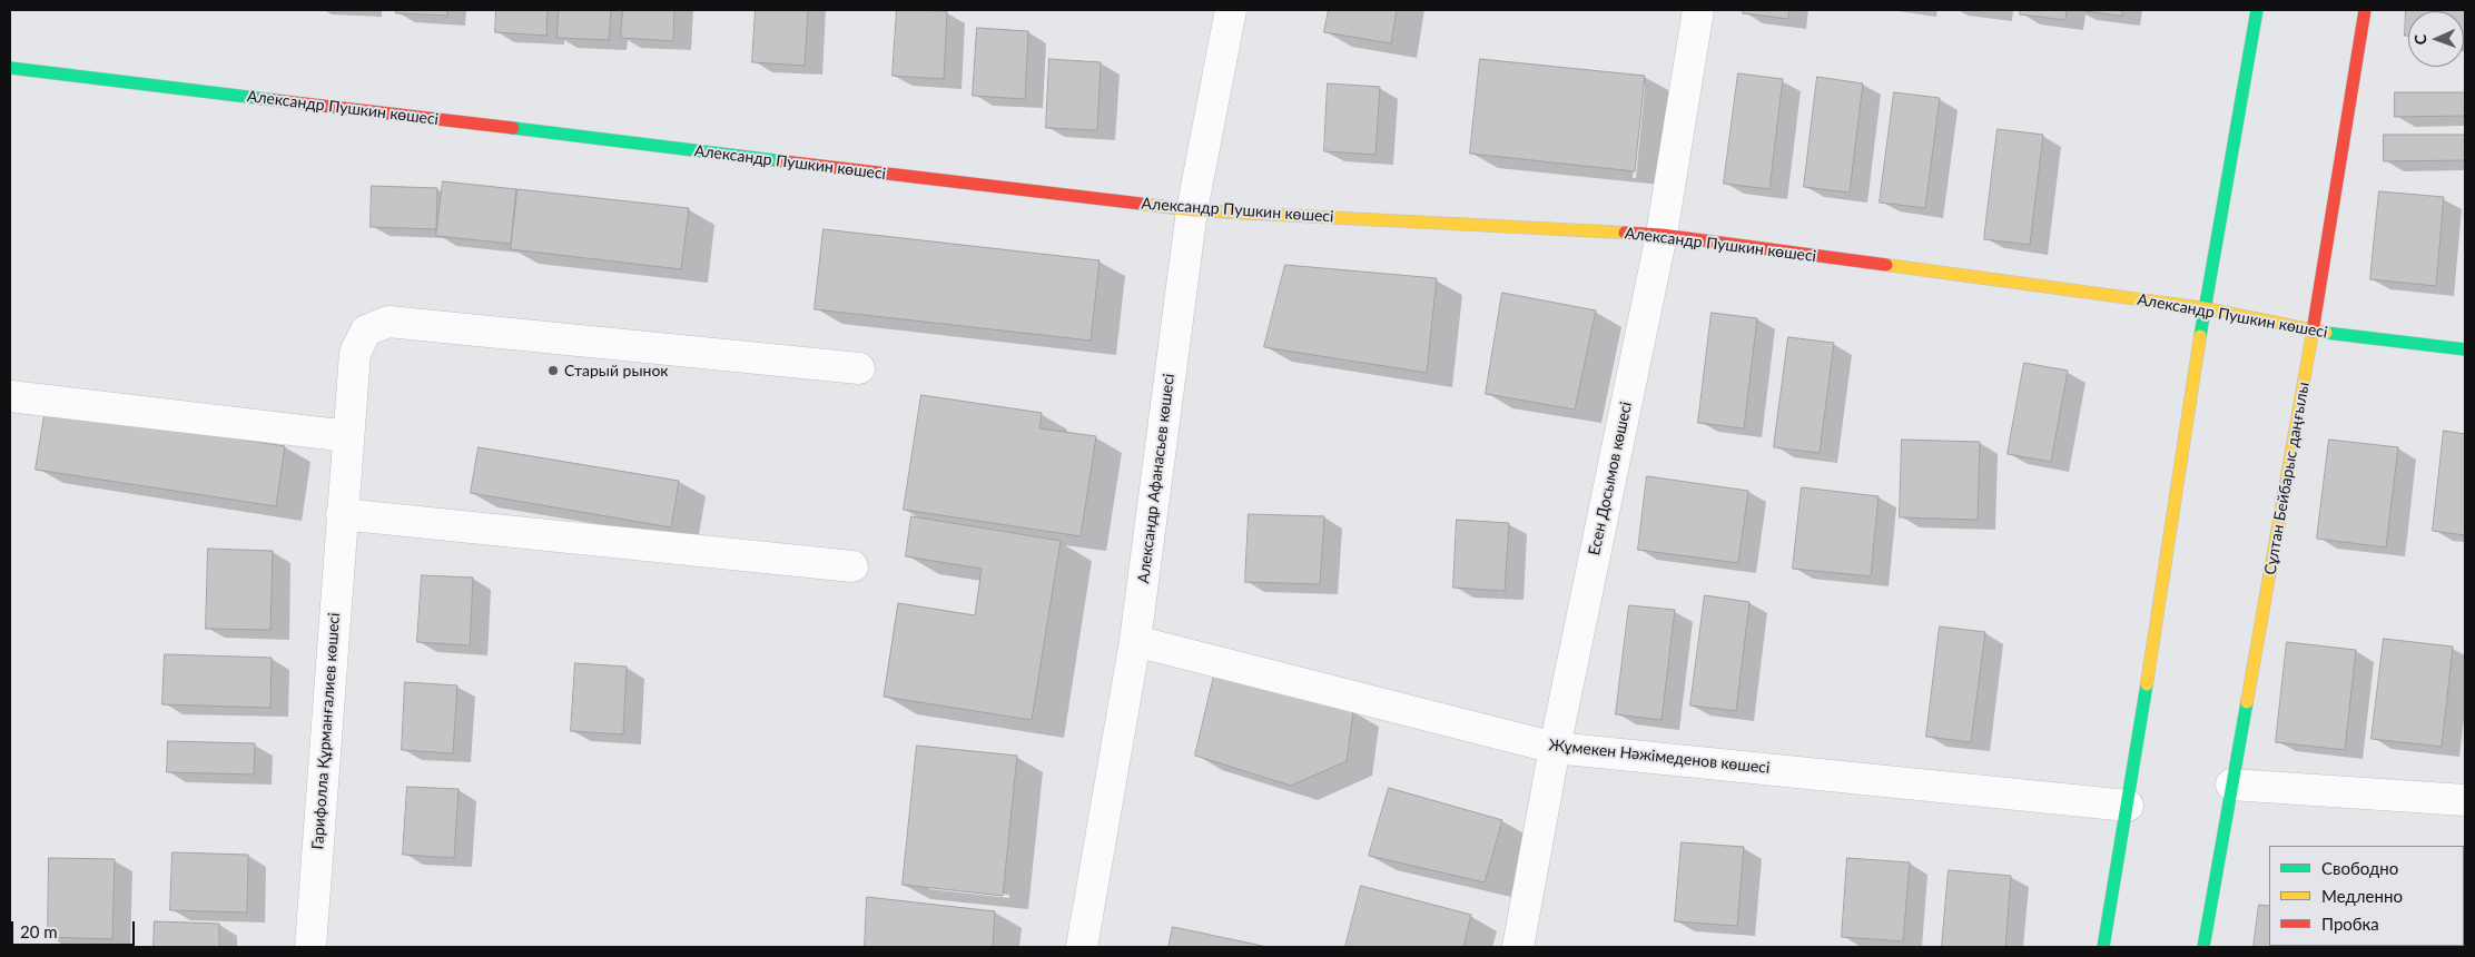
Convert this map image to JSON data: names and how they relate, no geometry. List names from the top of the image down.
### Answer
{
  "streets": {
    "street": [
      "Александр Пушкин көшесі",
      "Александр Афанасьев көшесі",
      "Есен Досымов көшесі",
      "Сұлтан Бейбарыс даңғылы",
      "Гарифолла Құрманғалиев көшесі",
      "Жұмекен Нәжімеденов көшесі"
    ]
  },
  "crossings": [
    ["Александр Пушкин көшесі", "Александр Афанасьев көшесі"],
    ["Александр Пушкин көшесі", "Есен Досымов көшесі"],
    ["Александр Пушкин көшесі", "Сұлтан Бейбарыс даңғылы"],
    ["Александр Афанасьев көшесі", "Жұмекен Нәжімеденов көшесі"],
    ["Есен Досымов көшесі", "Жұмекен Нәжімеденов көшесі"]
  ],
  "places": ["Старый рынок"],
  "legend": ["Свободно", "Медленно", "Пробка"],
  "scale_bar": "20 m",
  "north": "left"
}
